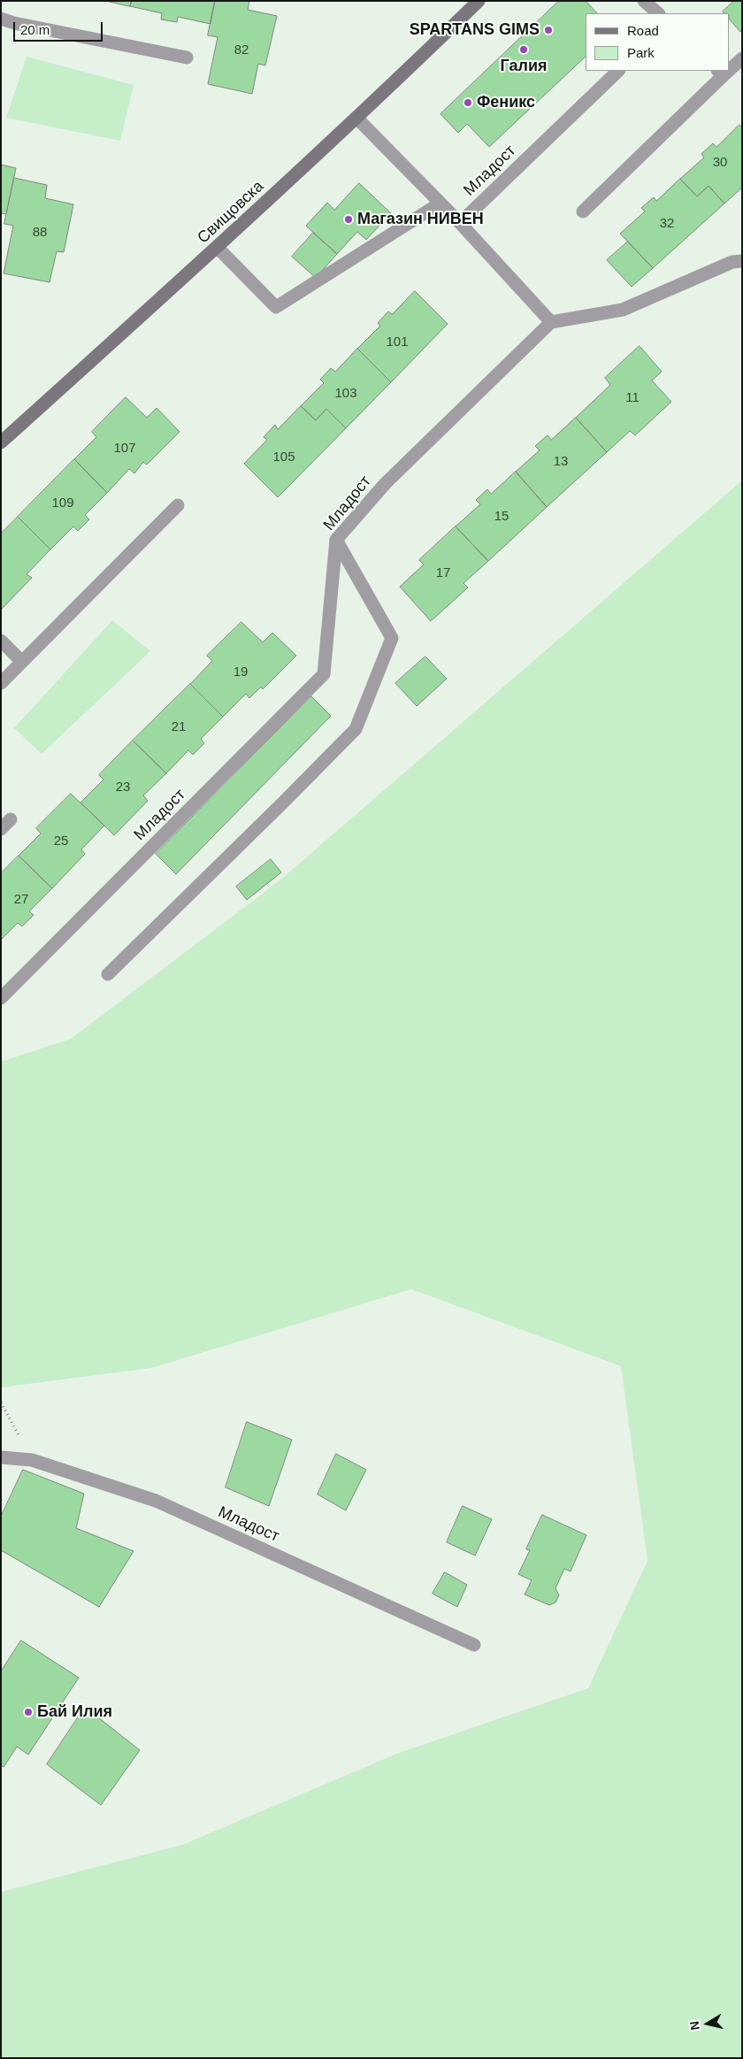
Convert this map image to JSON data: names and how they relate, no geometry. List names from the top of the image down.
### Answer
{
  "streets": {
    "street": ["Младост", "Свищовска"]
  },
  "places": [
    "SPARTANS GIMS",
    "Галия",
    "Феникс",
    "Магазин НИВЕН",
    "Бай Илия"
  ],
  "house_numbers": [
    "82",
    "30",
    "32",
    "88",
    "101",
    "103",
    "11",
    "107",
    "105",
    "13",
    "109",
    "15",
    "17",
    "19",
    "21",
    "23",
    "25",
    "27"
  ],
  "legend": ["Road", "Park"],
  "scale_bar": "20 m",
  "north": "left"
}
